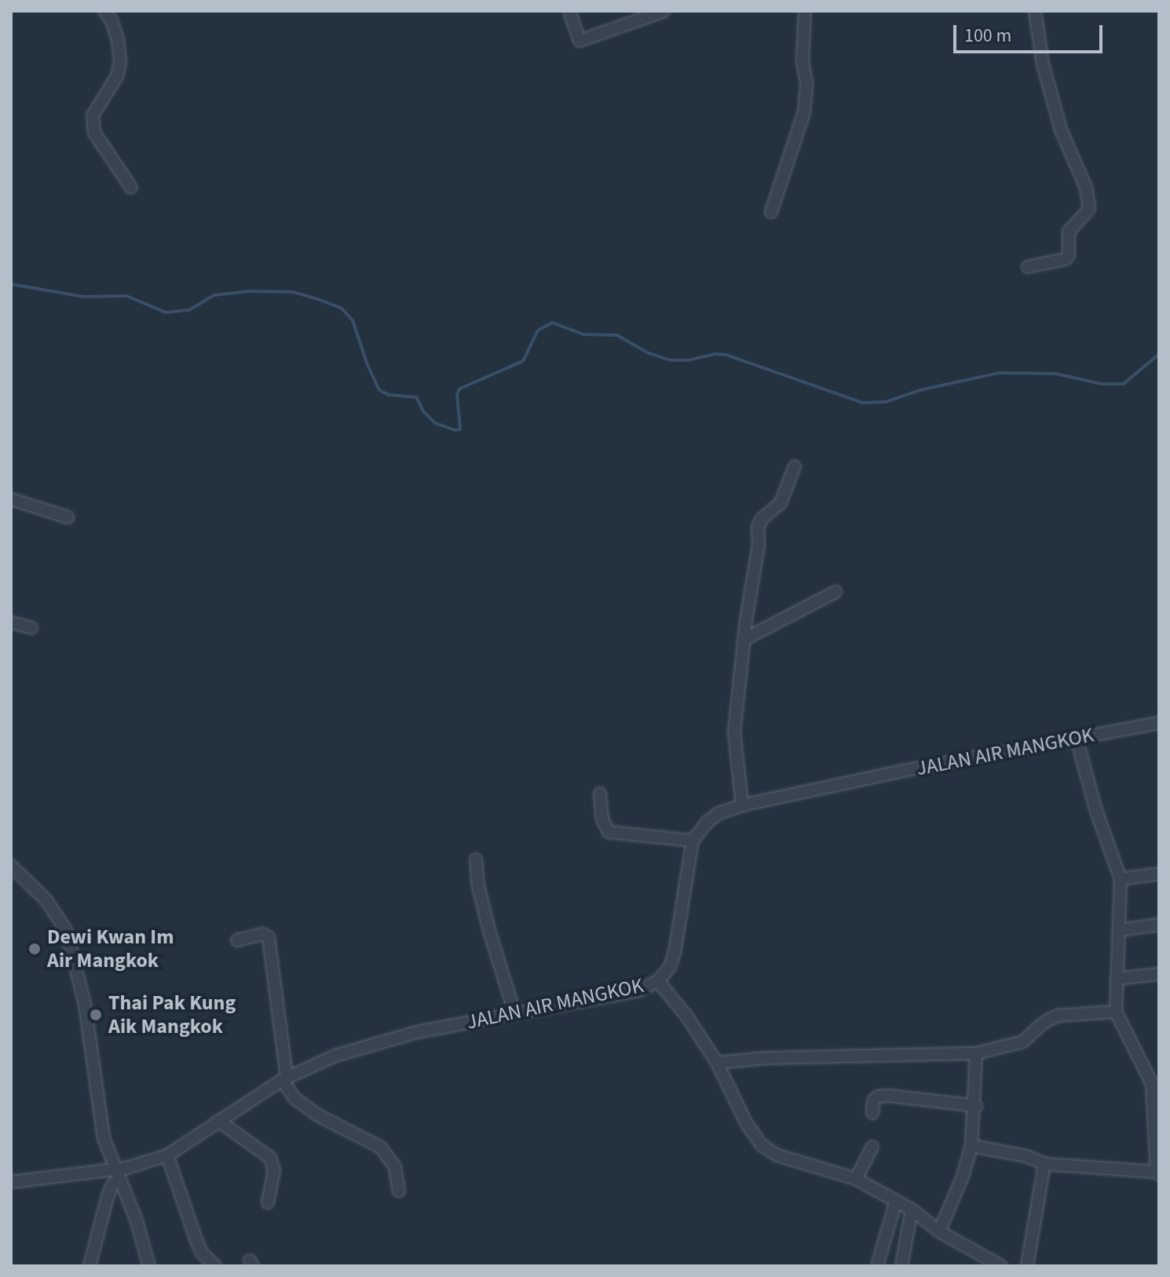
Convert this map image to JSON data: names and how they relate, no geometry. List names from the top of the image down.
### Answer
{
  "streets": {
    "street": ["JALAN AIR MANGKOK"]
  },
  "places": ["Dewi Kwan Im Air Mangkok", "Thai Pak Kung Aik Mangkok"],
  "scale_bar": "100 m"
}
